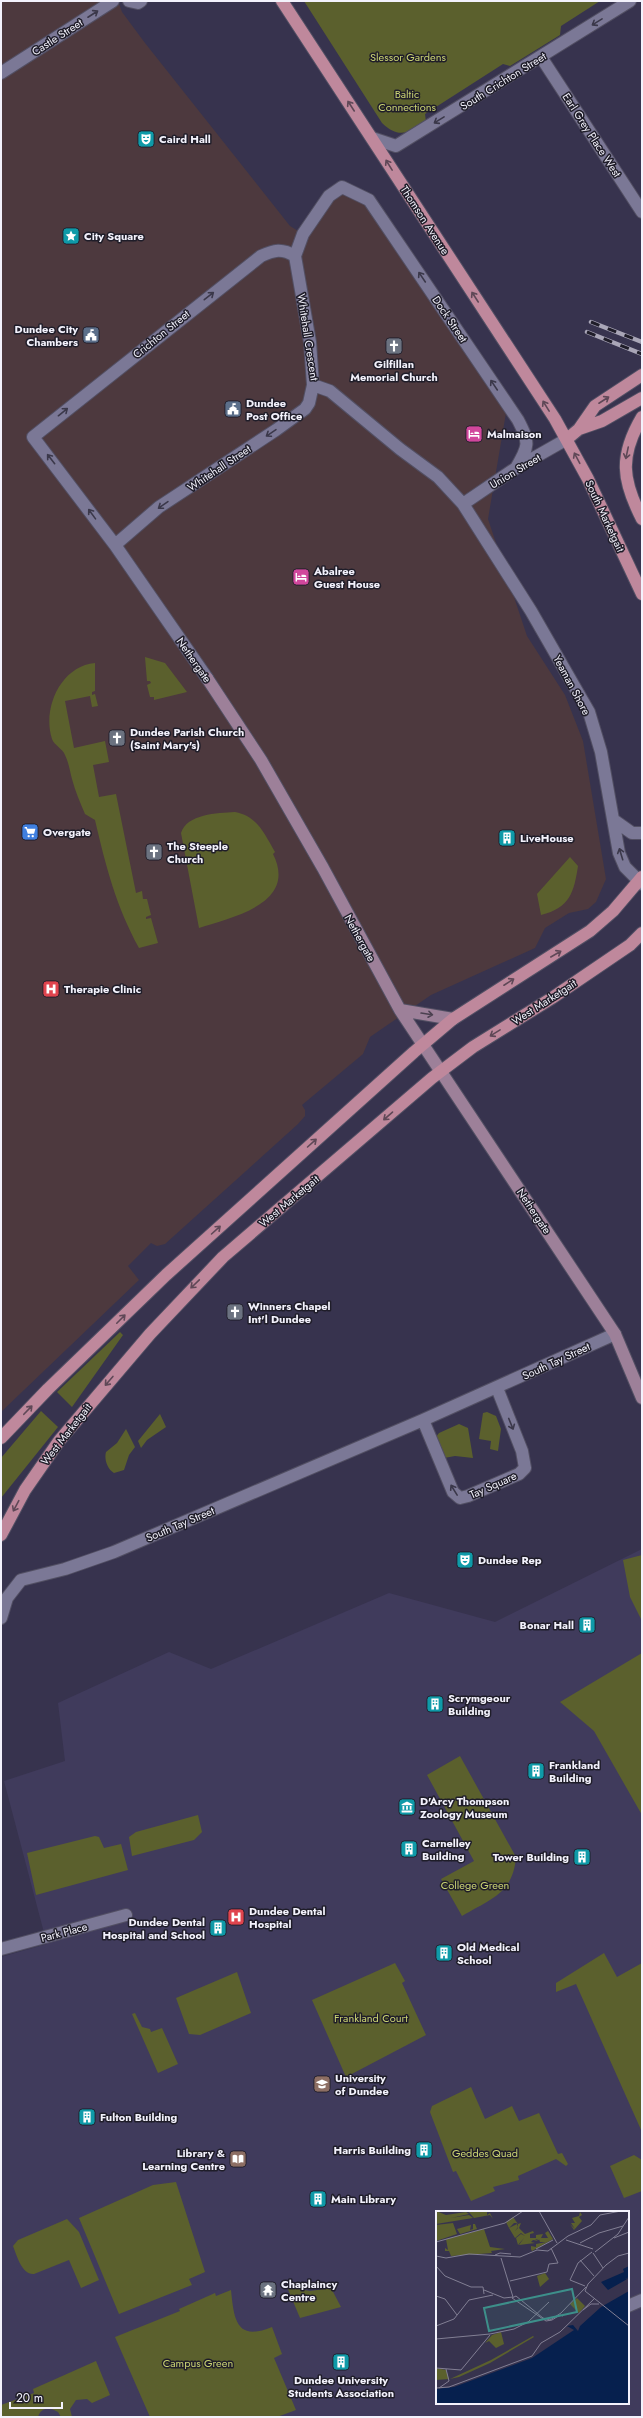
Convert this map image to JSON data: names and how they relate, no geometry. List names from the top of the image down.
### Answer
{
  "streets": {
    "main road": ["Thomson Avenue", "South Marketgait", "West Marketgait"],
    "street": [
      "Castle Street",
      "South Crichton Street",
      "Earl Grey Place West",
      "Dock Street",
      "Crichton Street",
      "Whitehall Crescent",
      "Whitehall Street",
      "Union Street",
      "Nethergate",
      "Yeaman Shore",
      "South Tay Street",
      "Tay Square",
      "Park Place"
    ]
  },
  "crossings": [
    ["South Crichton Street", "Earl Grey Place West"],
    ["South Crichton Street", "Thomson Avenue"],
    ["Thomson Avenue", "Union Street"],
    ["Thomson Avenue", "South Marketgait"],
    ["Dock Street", "Whitehall Crescent"],
    ["Dock Street", "Union Street"],
    ["Crichton Street", "Whitehall Crescent"],
    ["Crichton Street", "Nethergate"],
    ["Whitehall Crescent", "Whitehall Street"],
    ["Whitehall Crescent", "Union Street"],
    ["Whitehall Crescent", "Yeaman Shore"],
    ["Whitehall Street", "Nethergate"],
    ["Union Street", "South Marketgait"],
    ["Union Street", "Yeaman Shore"],
    ["Nethergate", "West Marketgait"],
    ["Nethergate", "South Tay Street"],
    ["South Tay Street", "Tay Square"]
  ],
  "one_way": [
    "Castle Street",
    "South Crichton Street",
    "Thomson Avenue",
    "Dock Street",
    "Crichton Street",
    "Whitehall Street",
    "South Marketgait"
  ],
  "parks": [
    "Slessor Gardens",
    "Baltic Connections",
    "College Green",
    "Frankland Court",
    "Geddes Quad",
    "Campus Green"
  ],
  "places": {
    "theatre": ["Caird Hall", "Dundee Rep"],
    "place": ["City Square"],
    "public building": ["Dundee City Chambers", "Dundee Post Office"],
    "church": [
      "Gilfillan Memorial Church",
      "Dundee Parish Church (Saint Mary's)",
      "The Steeple Church",
      "Winners Chapel Int'l Dundee"
    ],
    "hotel": ["Malmaison", "Abalree Guest House"],
    "supermarket": ["Overgate"],
    "building": [
      "LiveHouse",
      "Bonar Hall",
      "Scrymgeour Building",
      "Frankland Building",
      "Carnelley Building",
      "Tower Building",
      "Dundee Dental Hospital and School",
      "Old Medical School",
      "Fulton Building",
      "Harris Building",
      "Main Library",
      "Dundee University Students Association"
    ],
    "hospital": ["Therapie Clinic", "Dundee Dental Hospital"],
    "museum": ["D'Arcy Thompson Zoology Museum"],
    "school or university": ["University of Dundee"],
    "library": ["Library & Learning Centre"],
    "temple": ["Chaplaincy Centre"]
  },
  "scale_bar": "20 m"
}
